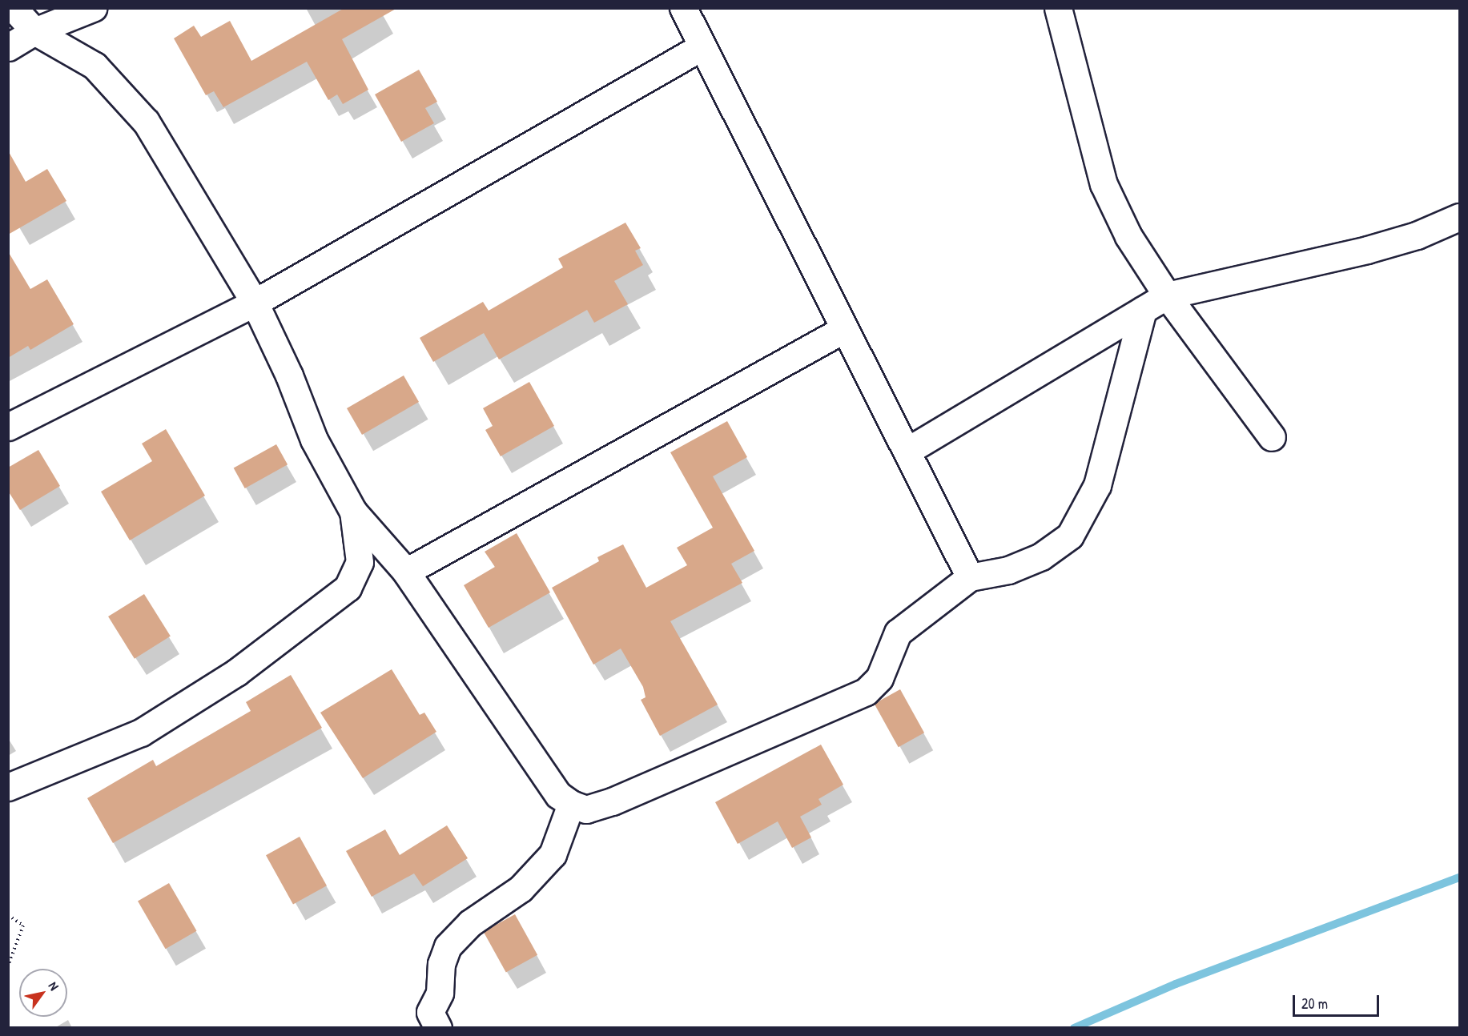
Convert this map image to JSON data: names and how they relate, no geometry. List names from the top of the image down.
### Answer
{
  "scale_bar": "20 m",
  "north": "top right"
}
